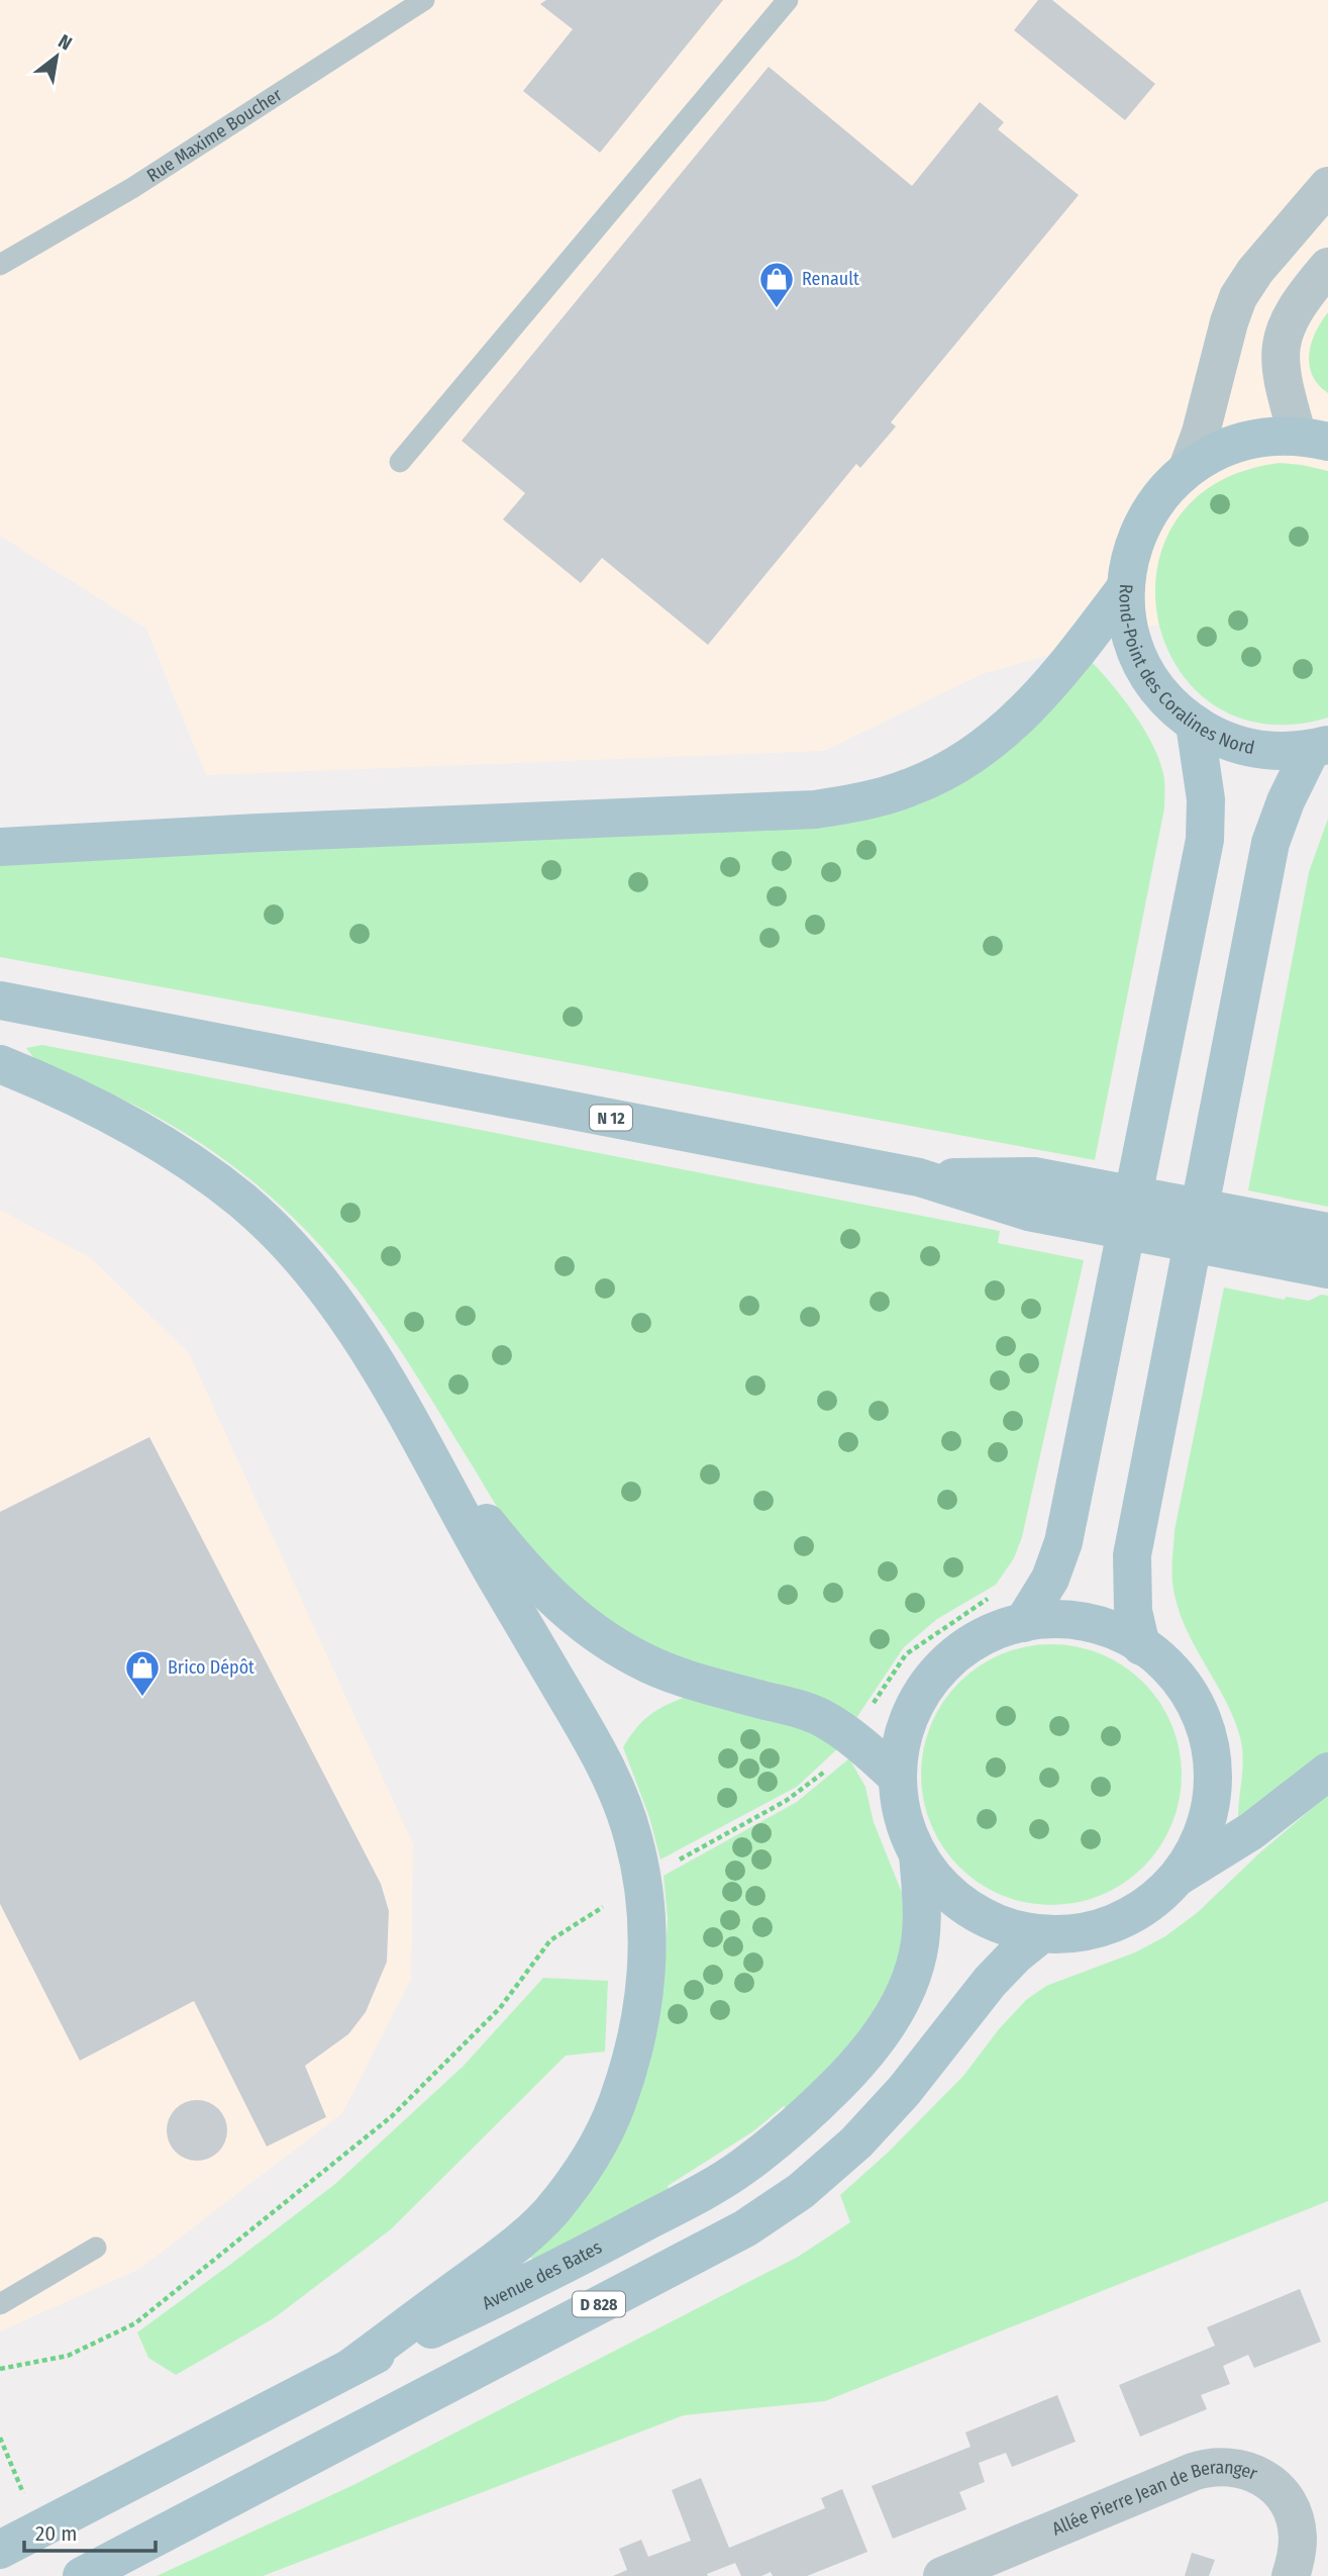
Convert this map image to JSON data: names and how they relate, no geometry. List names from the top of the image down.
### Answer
{
  "streets": {
    "main road": [
      "Rond-Point des Coralines Nord",
      "N 12",
      "Avenue des Bates",
      "D 828"
    ],
    "street": ["Allée Pierre Jean de Beranger"],
    "lane": ["Rue Maxime Boucher"]
  },
  "places": {
    "shop": ["Renault", "Brico Dépôt"]
  },
  "scale_bar": "20 m",
  "north": "top right"
}
